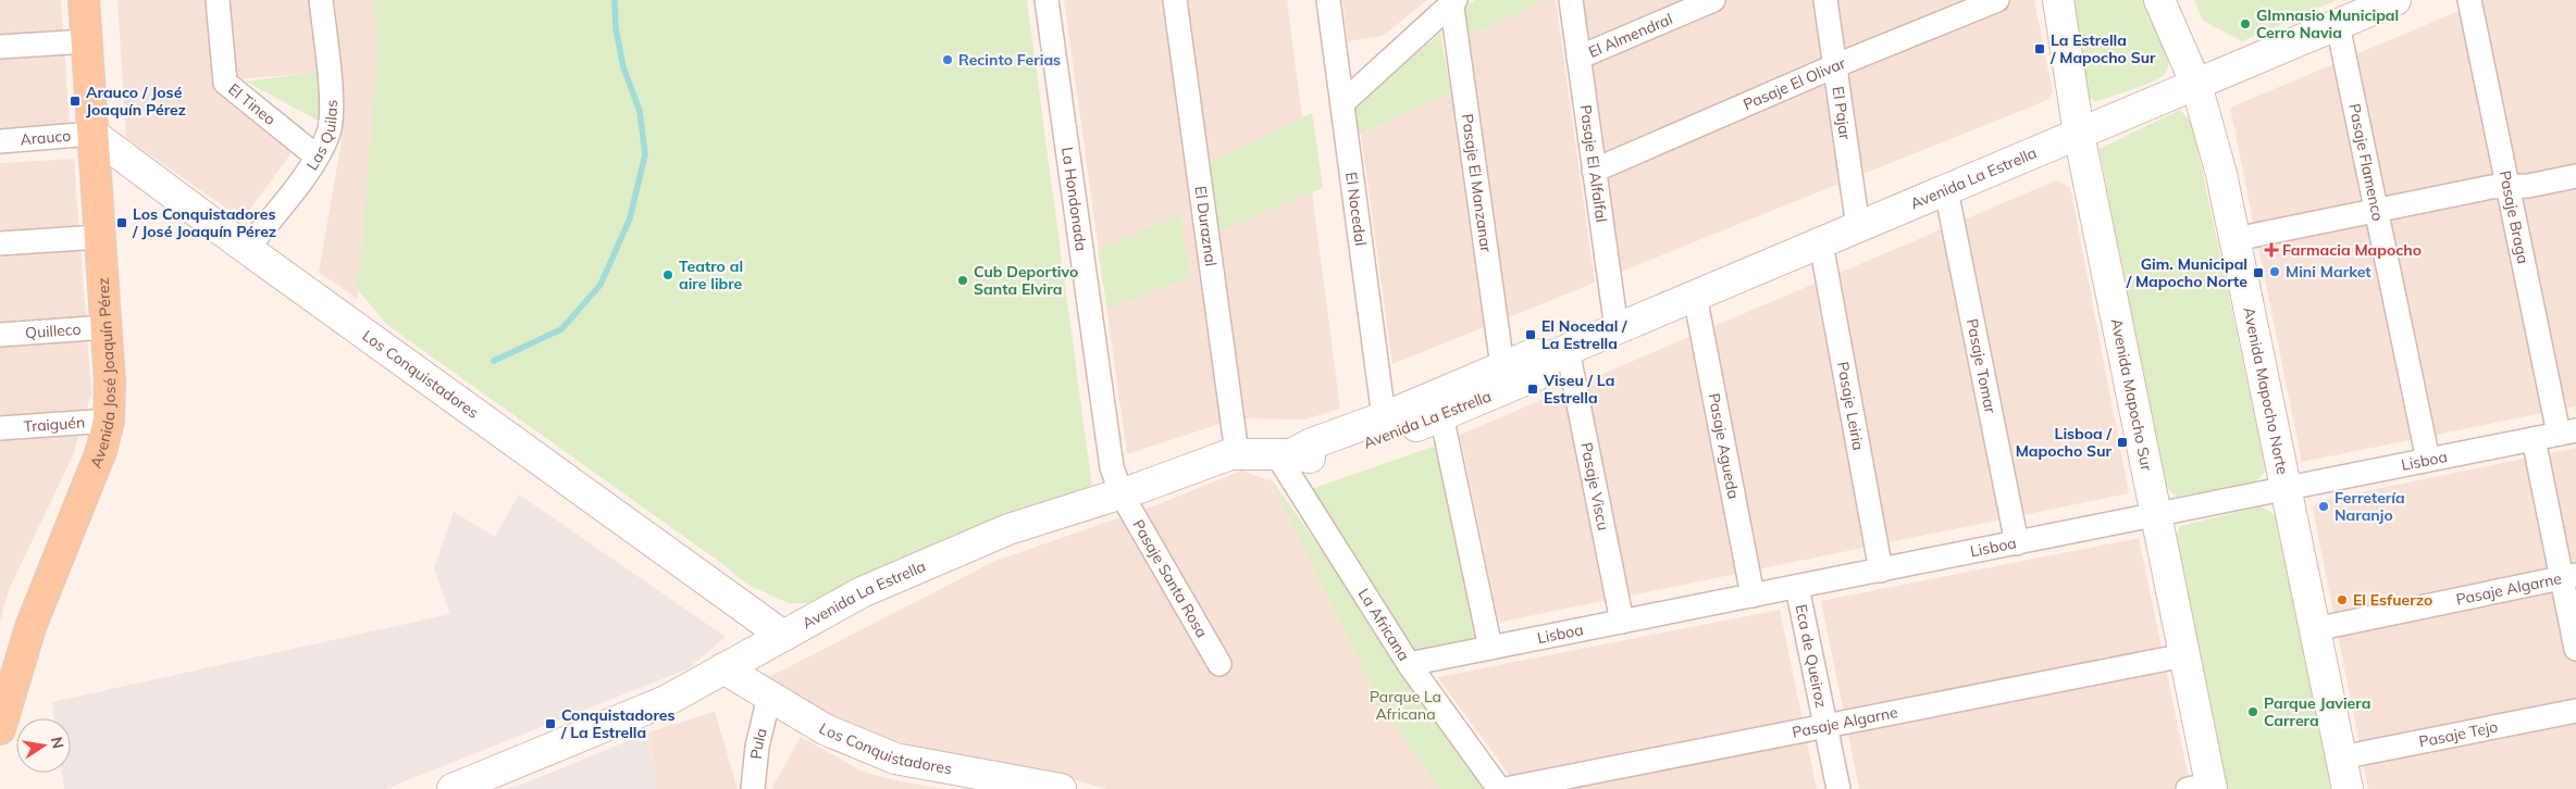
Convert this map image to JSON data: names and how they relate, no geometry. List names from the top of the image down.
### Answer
{
  "streets": {
    "main road": [
      "Avenida La Estrella",
      "Avenida José Joaquín Pérez",
      "Los Conquistadores",
      "Avenida Mapocho Norte",
      "Avenida Mapocho Sur"
    ],
    "street": [
      "El Almendral",
      "Pasaje El Olivar",
      "El Tineo",
      "El Pajar",
      "Las Quilas",
      "Arauco",
      "Pasaje Flamenco",
      "Pasaje El Alfalfal",
      "Pasaje El Manzanar",
      "La Hondonada",
      "El Nocedal",
      "Pasaje Braga",
      "El Duraznal",
      "Quilleco",
      "Pasaje Tomar",
      "Pasaje Leiria",
      "Traiguén",
      "Pasaje Agueda",
      "Lisboa",
      "Pasaje Viscu",
      "Pasaje Santa Rosa",
      "Pasaje Algarne",
      "La Africana",
      "Eca de Queiroz",
      "Pasaje Tejo",
      "Pula"
    ]
  },
  "crossings": [
    ["El Almendral", "Pasaje El Alfalfal"],
    ["Pasaje El Olivar", "El Pajar"],
    ["Pasaje El Olivar", "Pasaje El Alfalfal"],
    ["El Tineo", "Las Quilas"],
    ["El Pajar", "Avenida La Estrella"],
    ["Las Quilas", "Los Conquistadores"],
    ["Arauco", "Avenida José Joaquín Pérez"],
    ["Arauco", "Los Conquistadores"],
    ["Pasaje Flamenco", "Avenida La Estrella"],
    ["Pasaje Flamenco", "Lisboa"],
    ["Pasaje El Alfalfal", "Avenida La Estrella"],
    ["Avenida La Estrella", "Pasaje El Manzanar"],
    ["Avenida La Estrella", "La Hondonada"],
    ["Avenida La Estrella", "El Nocedal"],
    ["Avenida La Estrella", "El Duraznal"],
    ["Avenida La Estrella", "Pasaje Tomar"],
    ["Avenida La Estrella", "Los Conquistadores"],
    ["Avenida La Estrella", "Avenida Mapocho Norte"],
    ["Avenida La Estrella", "Avenida Mapocho Sur"],
    ["Avenida La Estrella", "Pasaje Leiria"],
    ["Avenida La Estrella", "Pasaje Agueda"],
    ["Avenida La Estrella", "Pasaje Viscu"],
    ["Avenida La Estrella", "Pasaje Santa Rosa"],
    ["Avenida La Estrella", "La Africana"],
    ["La Hondonada", "Pasaje Santa Rosa"],
    ["Pasaje Braga", "Lisboa"],
    ["Quilleco", "Avenida José Joaquín Pérez"],
    ["Pasaje Tomar", "Lisboa"],
    ["Avenida José Joaquín Pérez", "Los Conquistadores"],
    ["Avenida José Joaquín Pérez", "Traiguén"],
    ["Los Conquistadores", "Pula"],
    ["Avenida Mapocho Norte", "Lisboa"],
    ["Avenida Mapocho Norte", "Pasaje Algarne"],
    ["Avenida Mapocho Norte", "Pasaje Tejo"],
    ["Avenida Mapocho Sur", "Lisboa"],
    ["Avenida Mapocho Sur", "Pasaje Algarne"],
    ["Pasaje Leiria", "Lisboa"],
    ["Pasaje Agueda", "Lisboa"],
    ["Lisboa", "Pasaje Viscu"],
    ["Lisboa", "La Africana"],
    ["Lisboa", "Eca de Queiroz"],
    ["Pasaje Algarne", "Eca de Queiroz"]
  ],
  "parks": ["Parque La Africana"],
  "places": {
    "other": [
      "GImnasio Municipal Cerro Navia",
      "Recinto Ferias",
      "Mini Market",
      "Teatro al aire libre",
      "Cub Deportivo Santa Elvira",
      "Ferretería Naranjo",
      "El Esfuerzo",
      "Parque Javiera Carrera"
    ],
    "transit": [
      "La Estrella / Mapocho Sur",
      "Arauco / José Joaquín Pérez",
      "Los Conquistadores / José Joaquín Pérez",
      "Gim. Municipal / Mapocho Norte",
      "El Nocedal / La Estrella",
      "Viseu / La Estrella",
      "Lisboa / Mapocho Sur",
      "Conquistadores / La Estrella"
    ],
    "health": ["Farmacia Mapocho"]
  },
  "north": "right"
}
